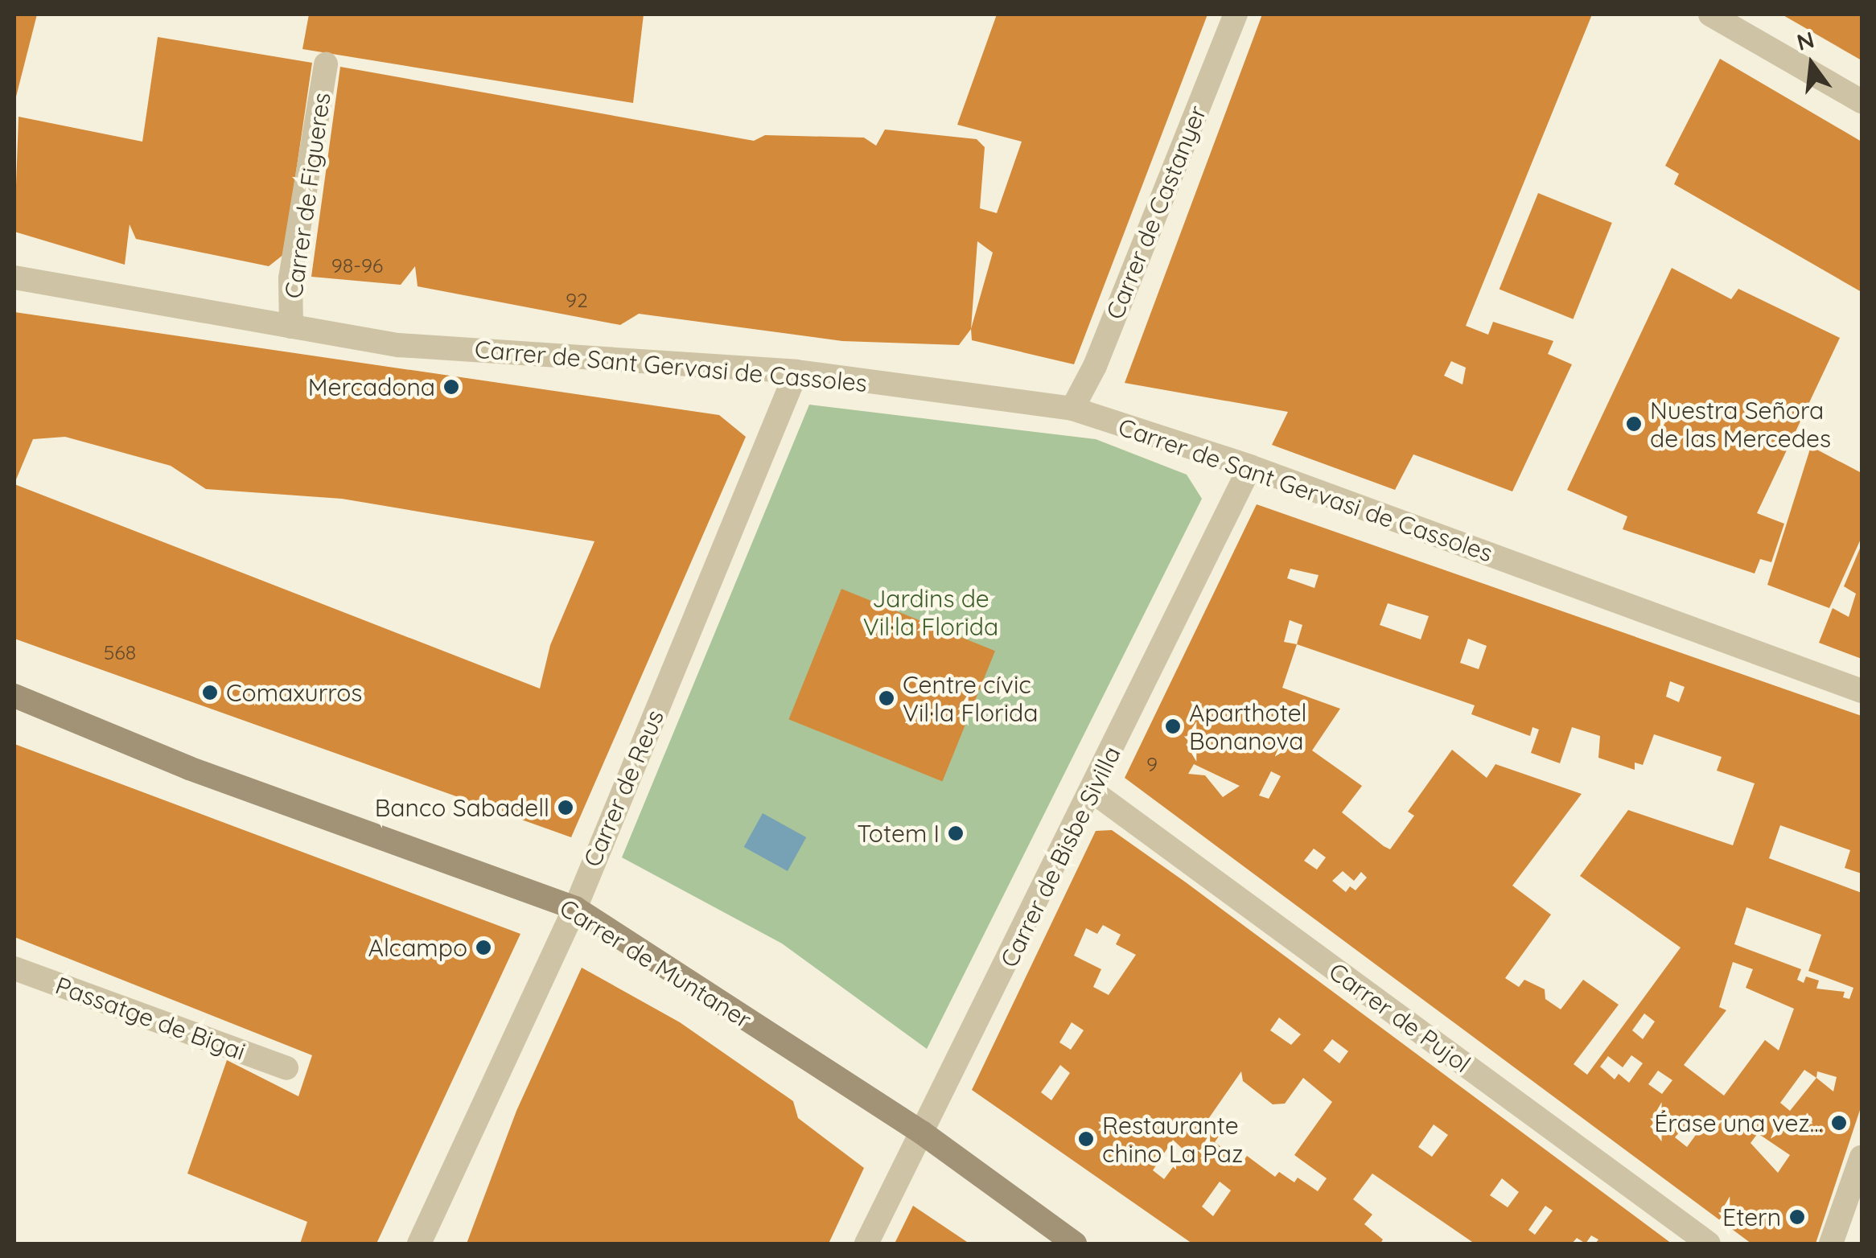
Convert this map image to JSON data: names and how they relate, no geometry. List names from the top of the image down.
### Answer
{
  "streets": {
    "street": [
      "Carrer de Figueres",
      "Carrer de Castanyer",
      "Carrer de Sant Gervasi de Cassoles",
      "Carrer de Reus",
      "Carrer de Bisbe Sivilla",
      "Carrer de Muntaner",
      "Carrer de Pujol",
      "Passatge de Bigai"
    ]
  },
  "crossings": [
    ["Carrer de Figueres", "Carrer de Sant Gervasi de Cassoles"],
    ["Carrer de Castanyer", "Carrer de Sant Gervasi de Cassoles"],
    ["Carrer de Sant Gervasi de Cassoles", "Carrer de Reus"],
    ["Carrer de Sant Gervasi de Cassoles", "Carrer de Bisbe Sivilla"],
    ["Carrer de Reus", "Carrer de Muntaner"],
    ["Carrer de Bisbe Sivilla", "Carrer de Muntaner"],
    ["Carrer de Bisbe Sivilla", "Carrer de Pujol"]
  ],
  "parks": ["Jardins de Vil·la Florida"],
  "places": [
    "Mercadona",
    "Nuestra Señora de las Mercedes",
    "Comaxurros",
    "Centre cívic Vil·la Florida",
    "Aparthotel Bonanova",
    "Banco Sabadell",
    "Totem I",
    "Alcampo",
    "Érase una vez...",
    "Restaurante chino La Paz",
    "Etern"
  ],
  "house_numbers": [
    "98-96",
    "92",
    "568",
    "9"
  ],
  "north": "top"
}
